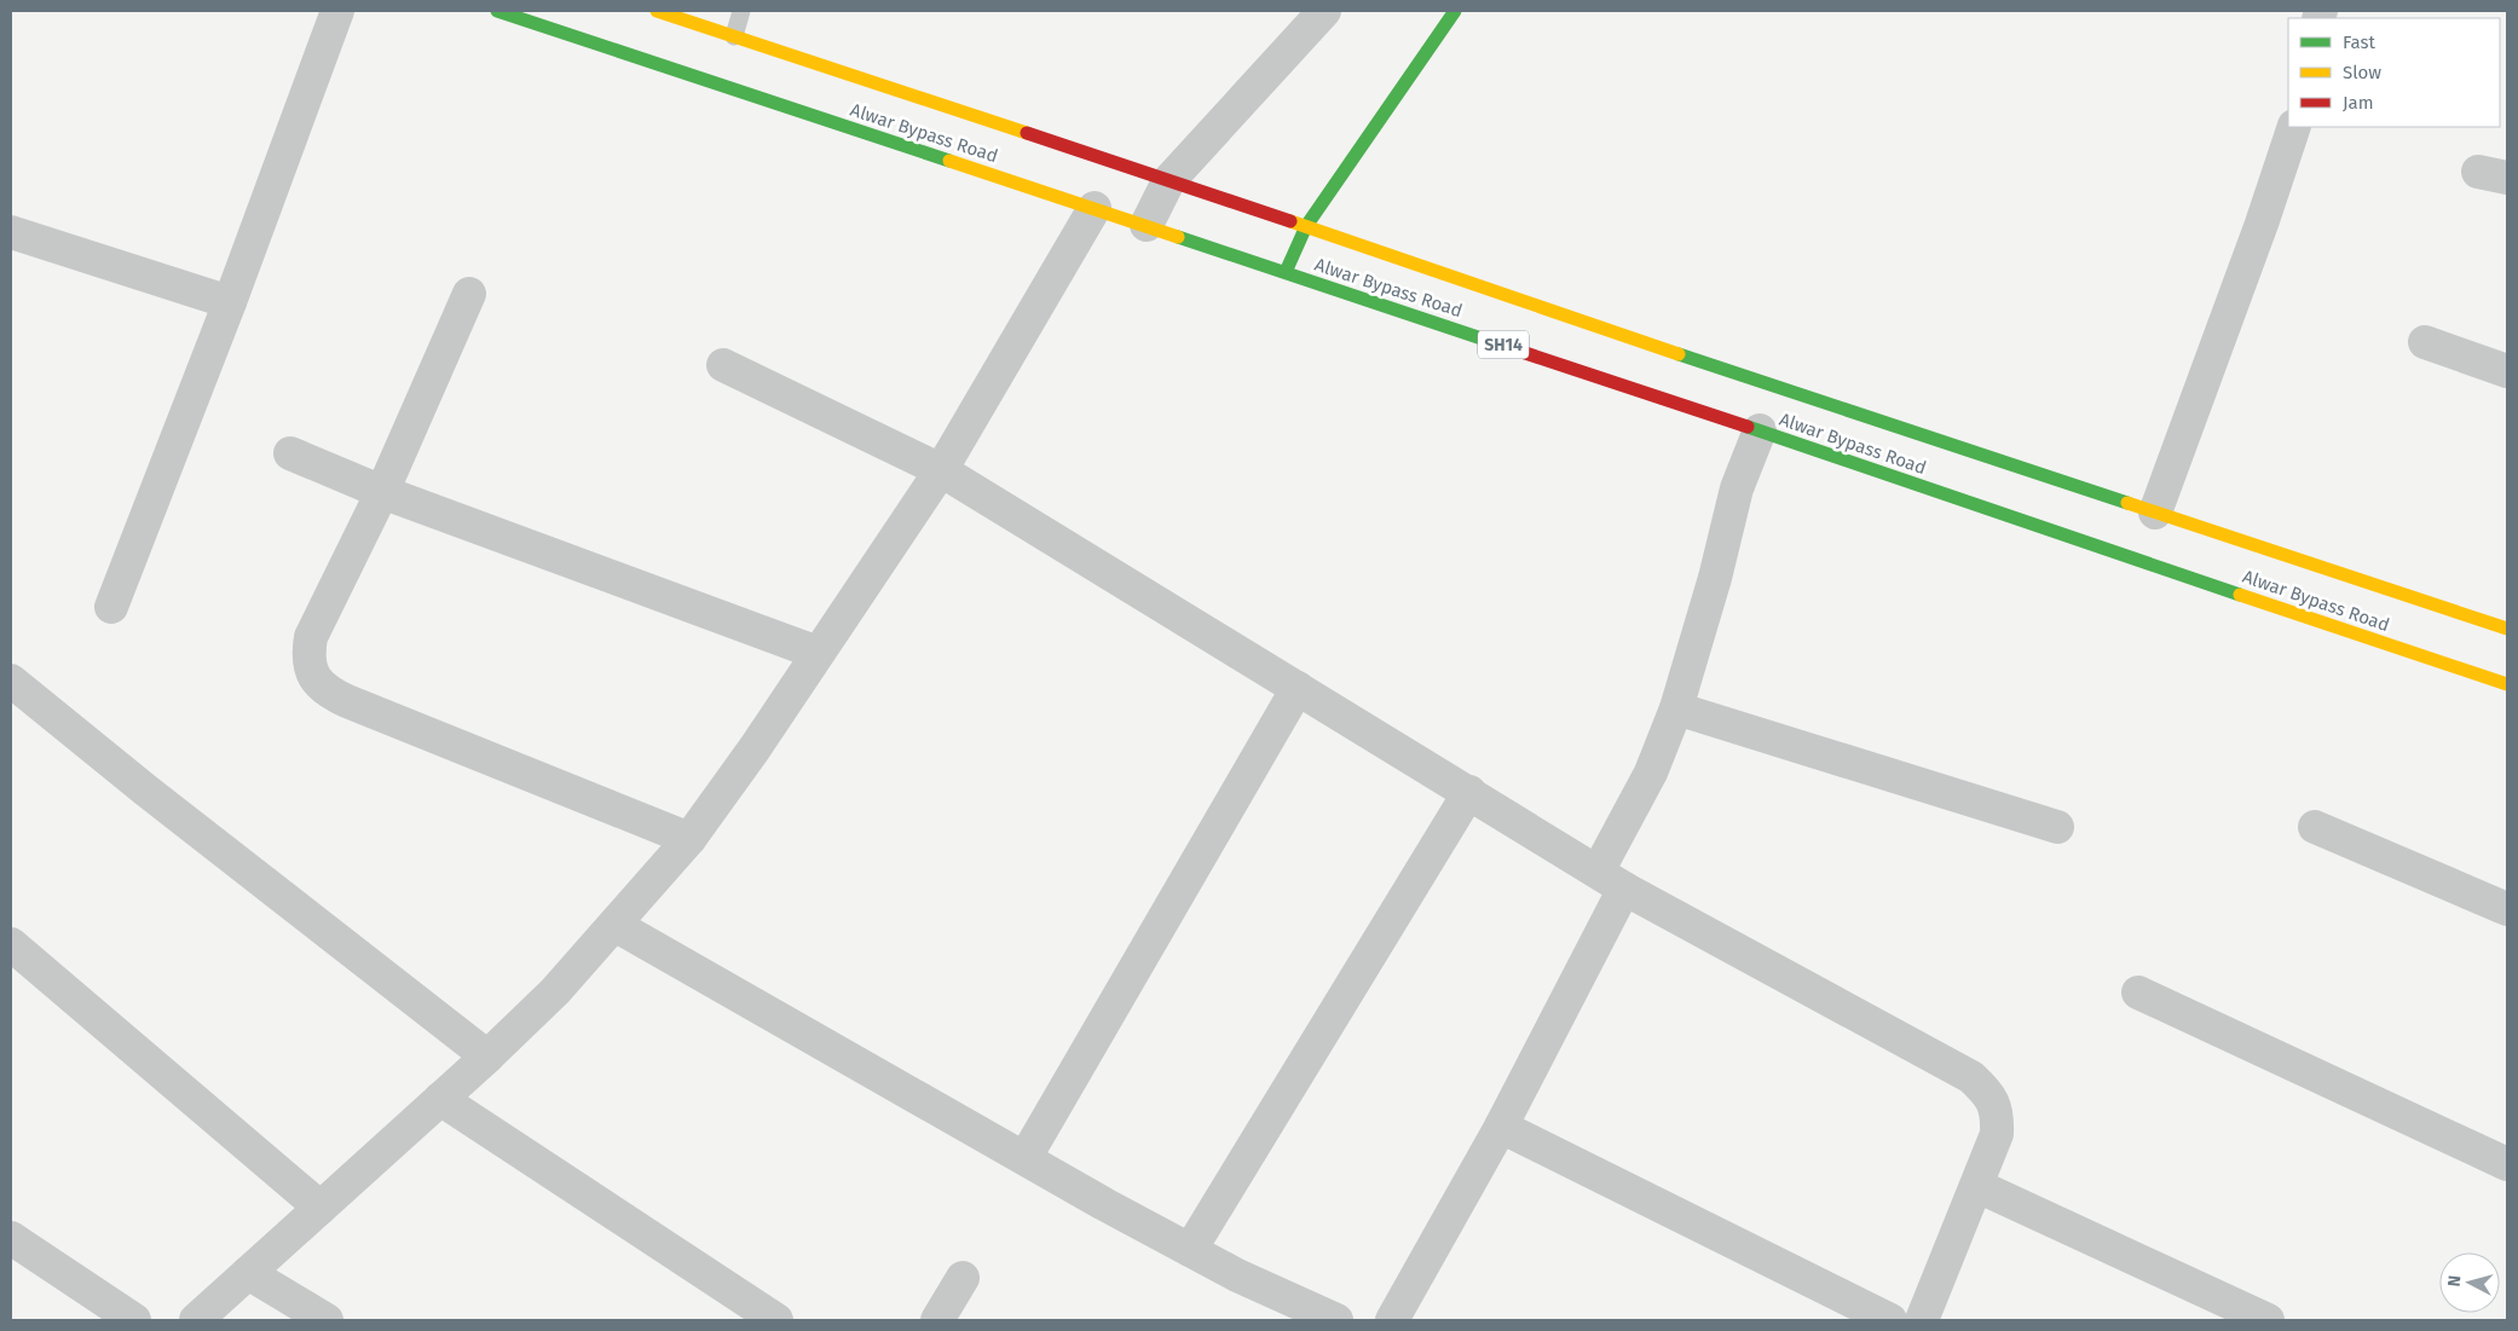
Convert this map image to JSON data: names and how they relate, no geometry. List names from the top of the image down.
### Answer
{
  "streets": {
    "main road": ["Alwar Bypass Road", "SH14"]
  },
  "legend": ["Fast", "Slow", "Jam"],
  "north": "left"
}
